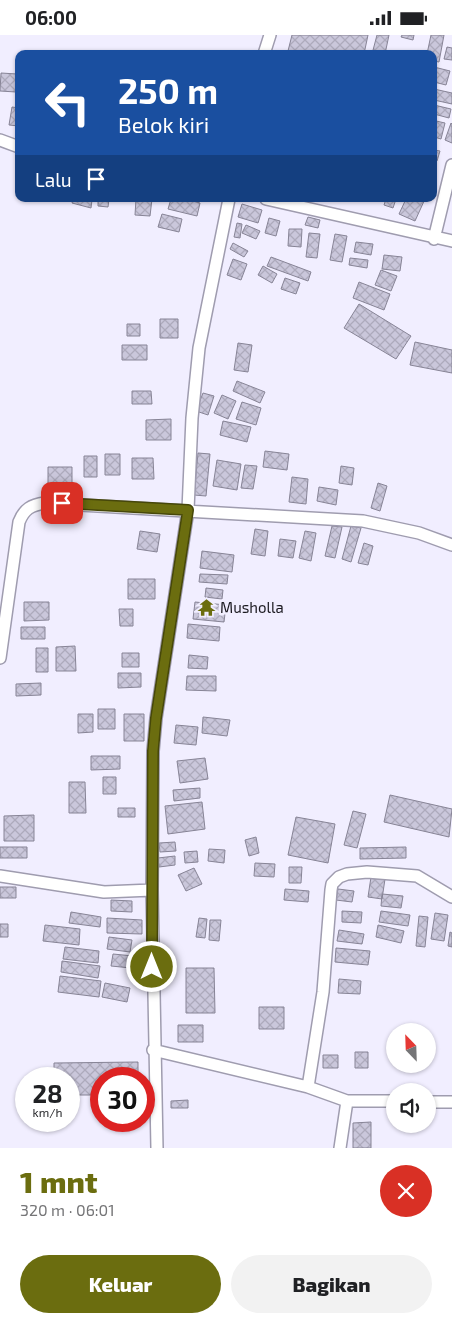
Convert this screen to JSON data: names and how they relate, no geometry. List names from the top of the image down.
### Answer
{
  "places": {
    "temple": ["Musholla"]
  },
  "north": "top left",
  "page": {
    "status": "06:00",
    "turn": ["250 m", "Belok kiri"],
    "then": "Lalu",
    "speed": "28 km/h",
    "limit": "30",
    "heading": ["1 mnt", "320 m · 06:01"],
    "buttons": ["Keluar", "Bagikan"]
  }
}
